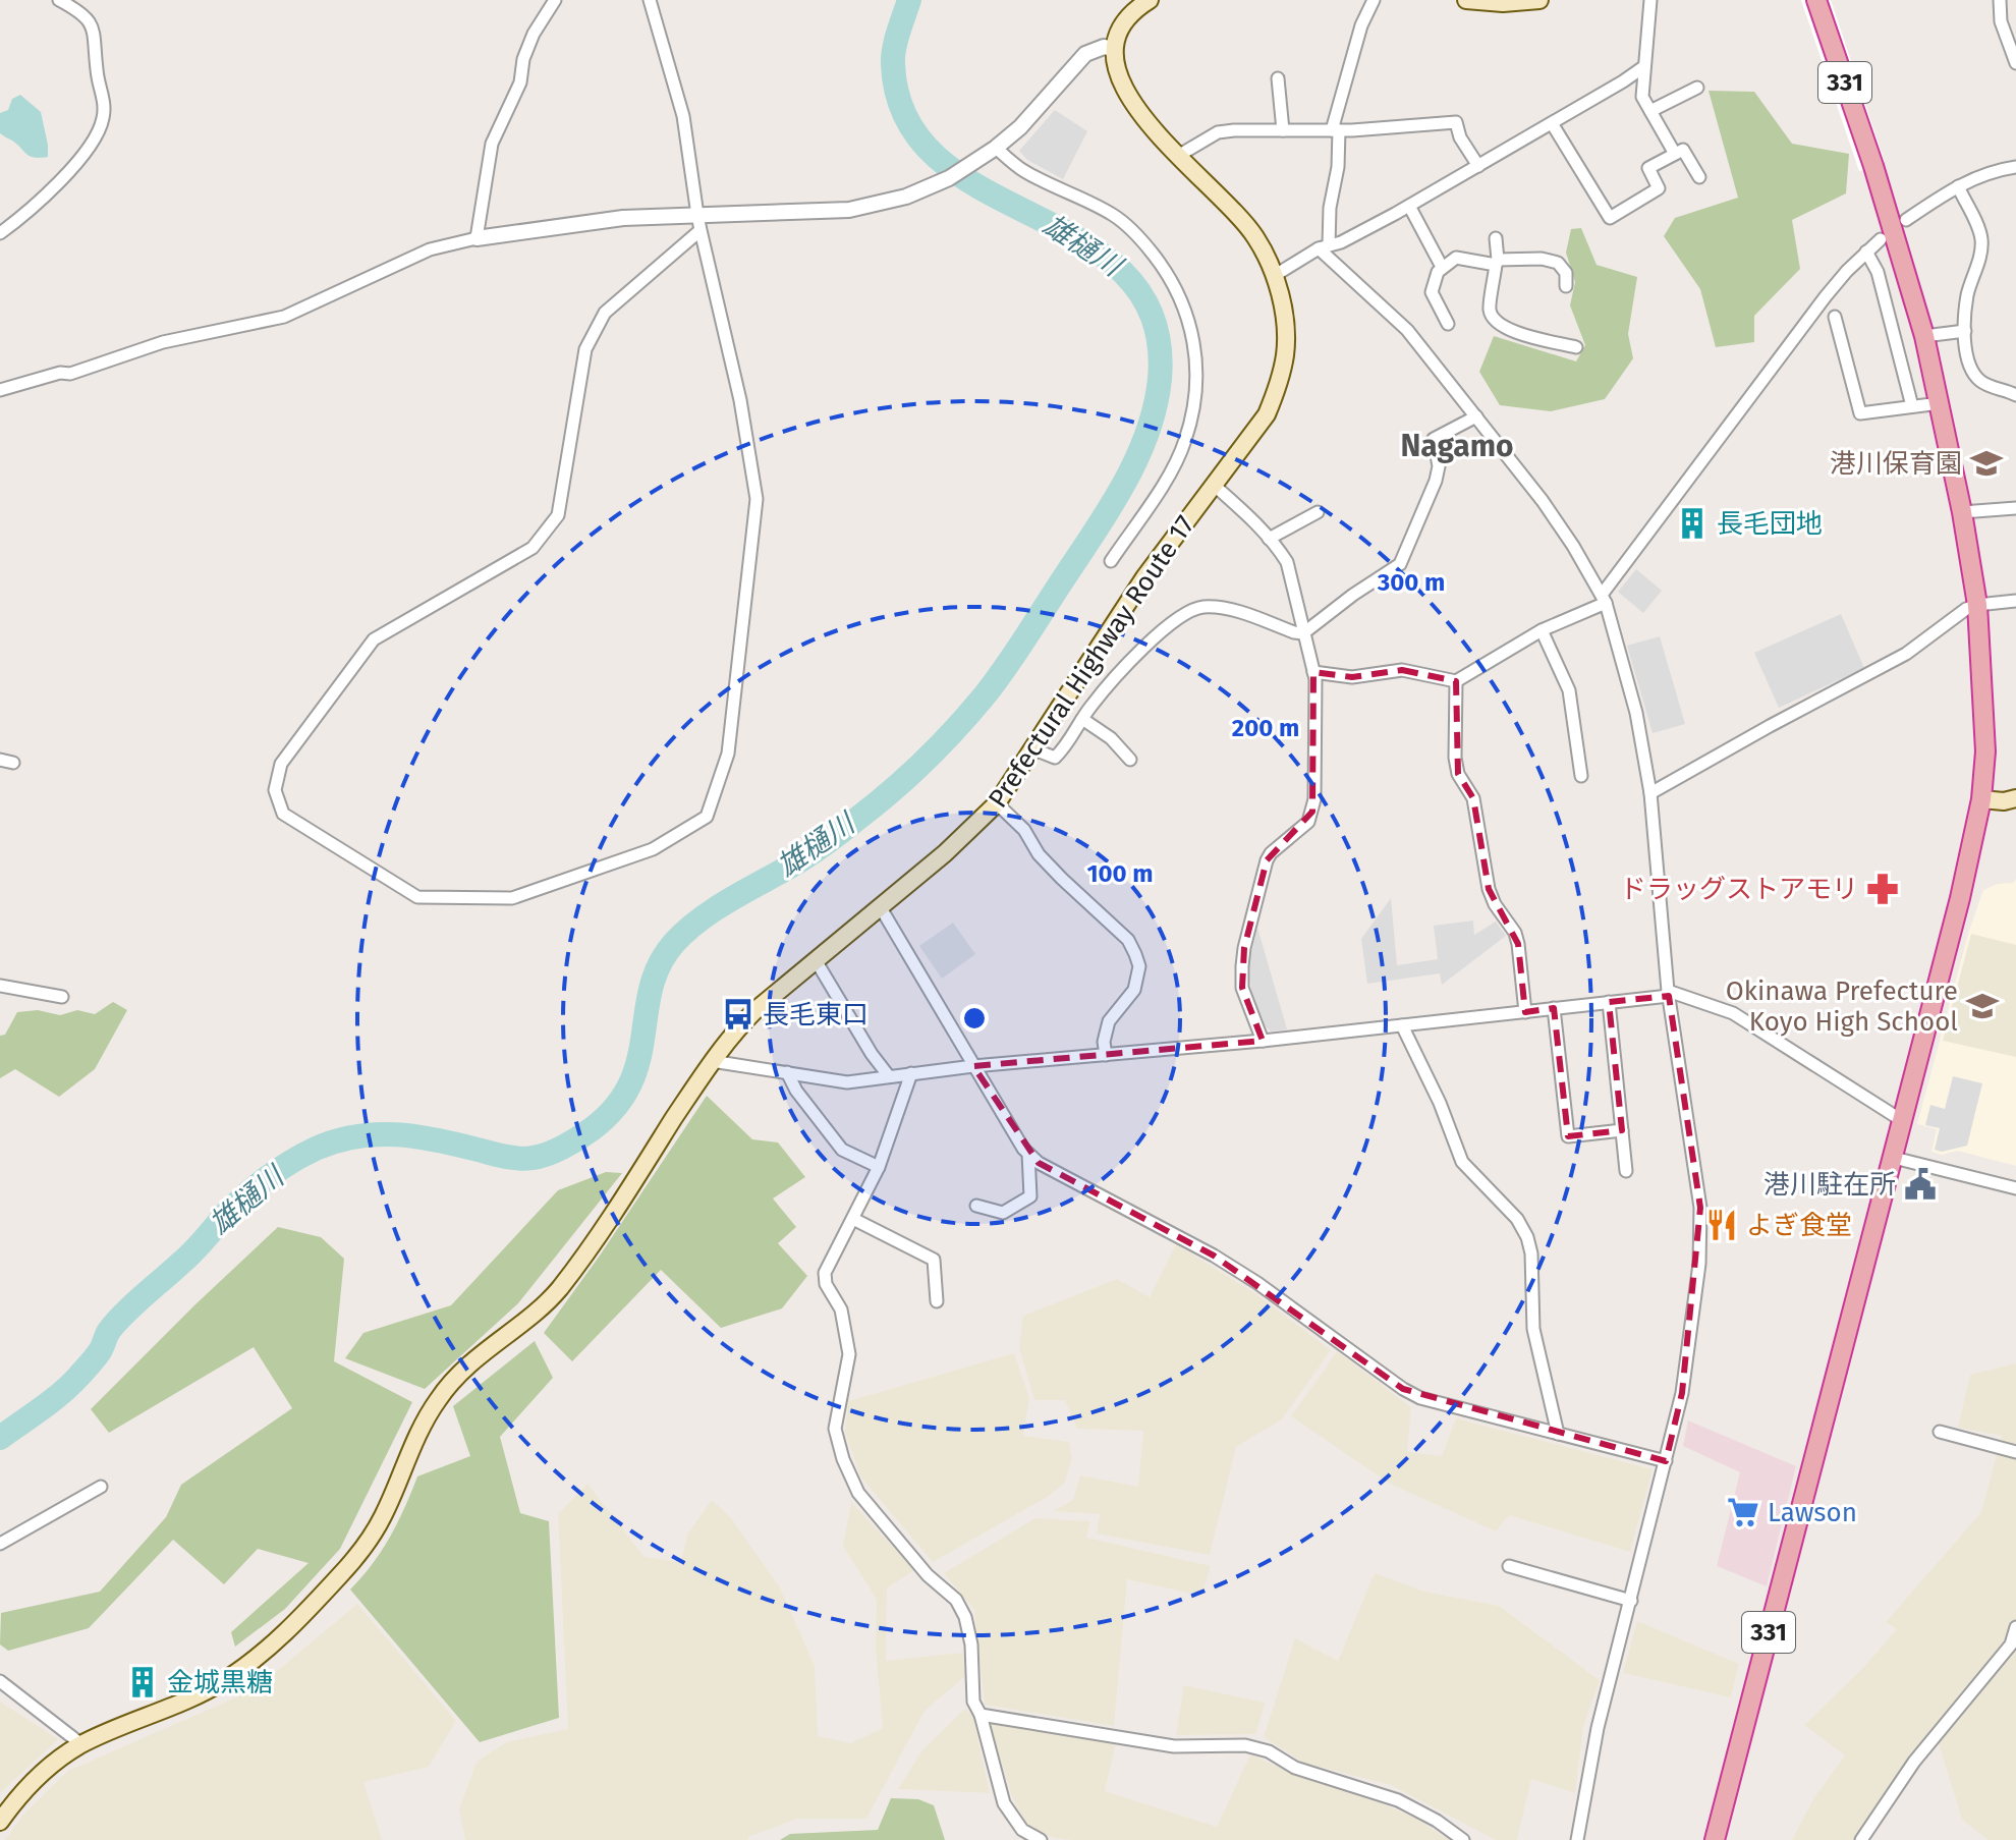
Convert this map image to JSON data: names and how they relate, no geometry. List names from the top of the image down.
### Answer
{
  "streets": {
    "highway": ["331"],
    "main road": ["Prefectural Highway Route 17"]
  },
  "districts": ["Nagamo"],
  "water": ["雄樋川"],
  "places": {
    "school or university": ["港川保育園", "Okinawa Prefecture Koyo High School"],
    "building": ["長毛団地", "金城黒糖"],
    "pharmacy": ["ドラッグストアモリ"],
    "bus stop": ["長毛東口"],
    "public building": ["港川駐在所"],
    "restaurant": ["よぎ食堂"],
    "supermarket": ["Lawson"]
  },
  "rings": ["300 m", "200 m", "100 m"]
}
